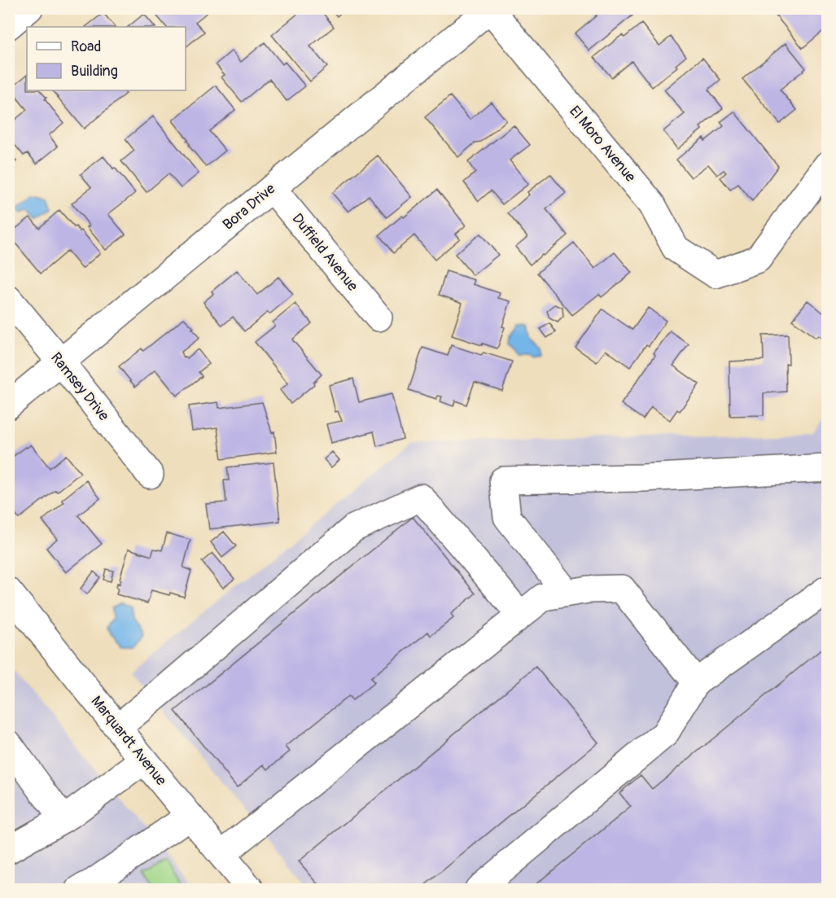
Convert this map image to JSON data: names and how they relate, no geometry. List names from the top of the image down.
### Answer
{
  "streets": {
    "street": [
      "El Moro Avenue",
      "Bora Drive",
      "Duffield Avenue",
      "Ramsey Drive",
      "Marquardt Avenue"
    ]
  },
  "crossings": [
    ["El Moro Avenue", "Bora Drive"],
    ["Bora Drive", "Duffield Avenue"],
    ["Bora Drive", "Ramsey Drive"]
  ],
  "legend": ["Road", "Building"]
}
